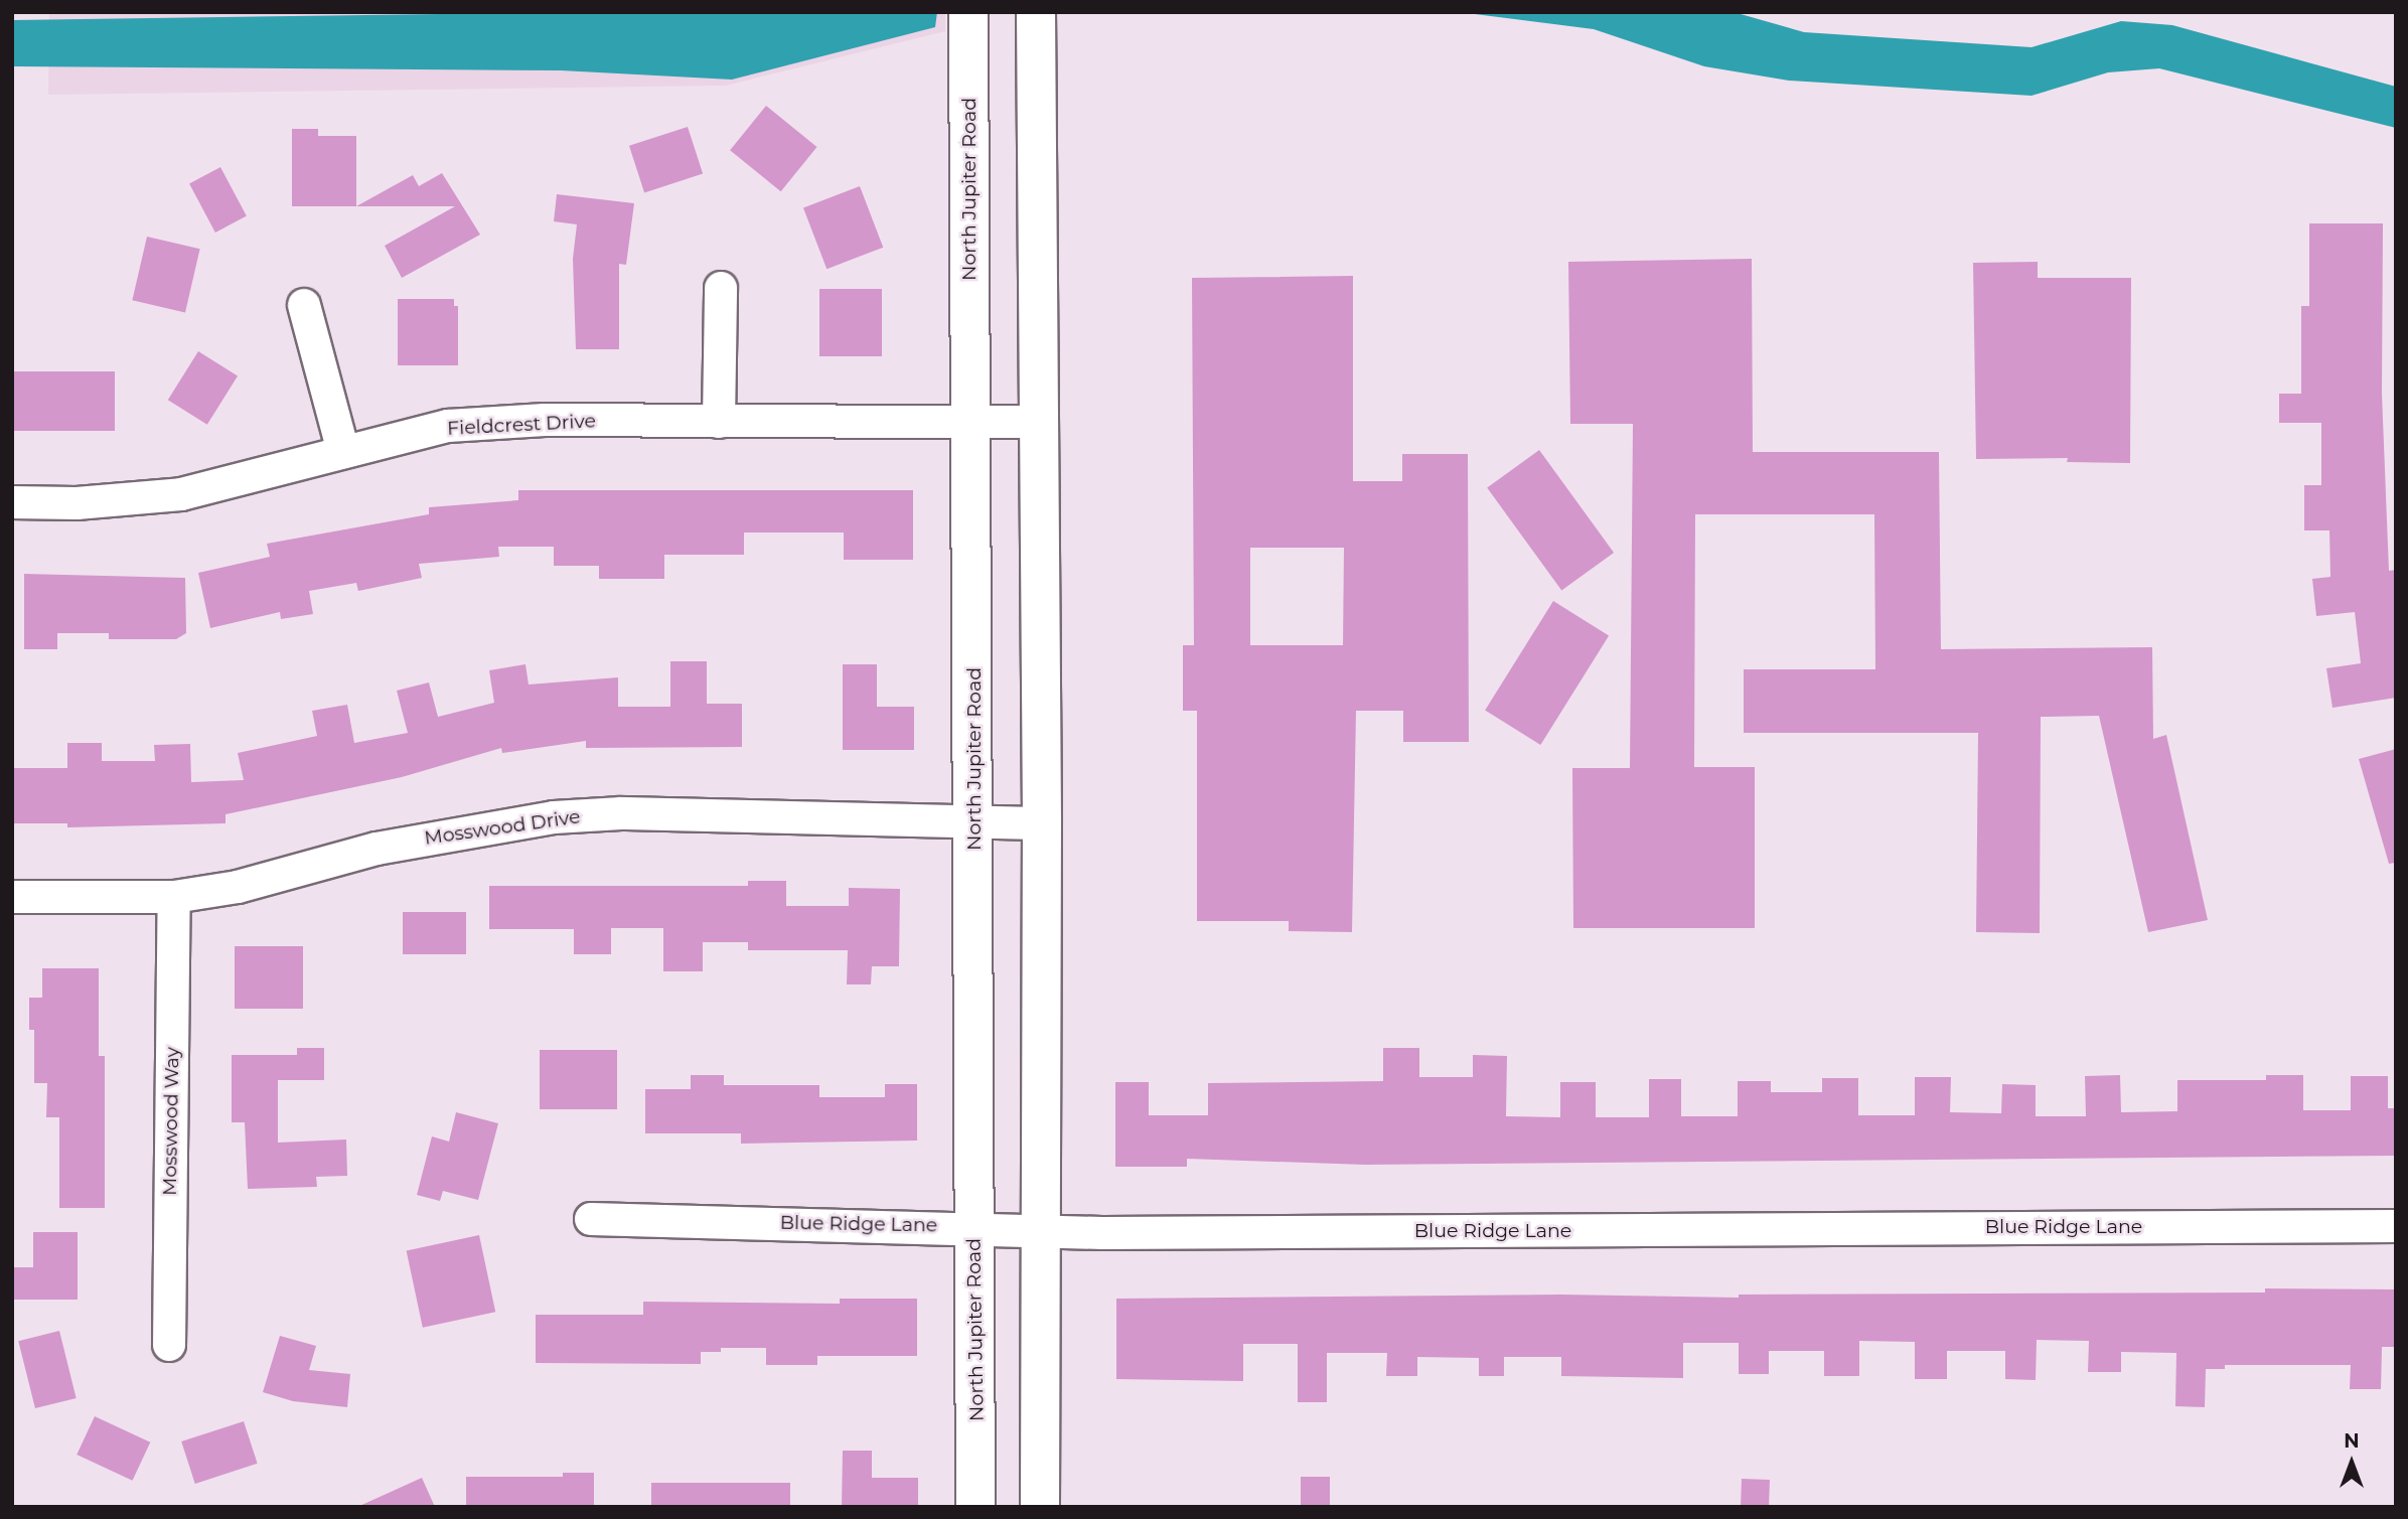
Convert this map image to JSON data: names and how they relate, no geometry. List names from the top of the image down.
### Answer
{
  "streets": {
    "main road": ["North Jupiter Road"],
    "street": [
      "Fieldcrest Drive",
      "Mosswood Drive",
      "Mosswood Way",
      "Blue Ridge Lane"
    ]
  },
  "crossings": [
    ["North Jupiter Road", "Fieldcrest Drive"],
    ["North Jupiter Road", "Mosswood Drive"],
    ["North Jupiter Road", "Blue Ridge Lane"],
    ["Mosswood Drive", "Mosswood Way"]
  ],
  "north": "top"
}
